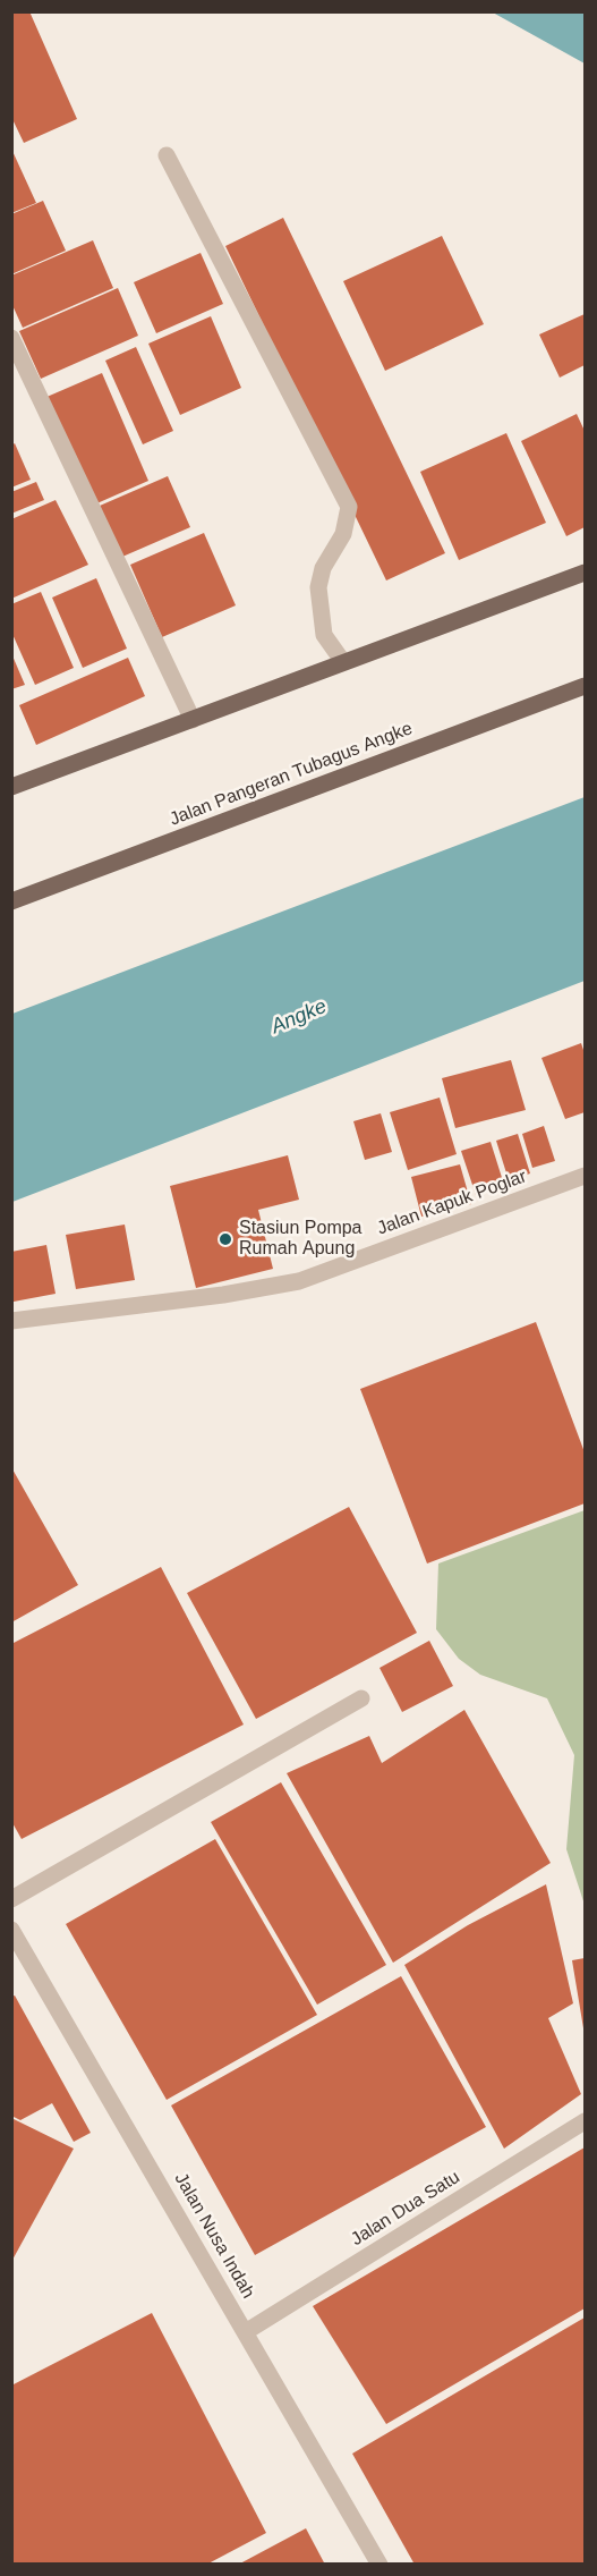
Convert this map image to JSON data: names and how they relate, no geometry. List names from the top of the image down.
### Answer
{
  "streets": {
    "main road": ["Jalan Pangeran Tubagus Angke"],
    "street": ["Jalan Kapuk Poglar", "Jalan Dua Satu", "Jalan Nusa Indah"]
  },
  "crossings": [
    ["Jalan Dua Satu", "Jalan Nusa Indah"]
  ],
  "water": ["Angke"],
  "places": ["Stasiun Pompa Rumah Apung"]
}
